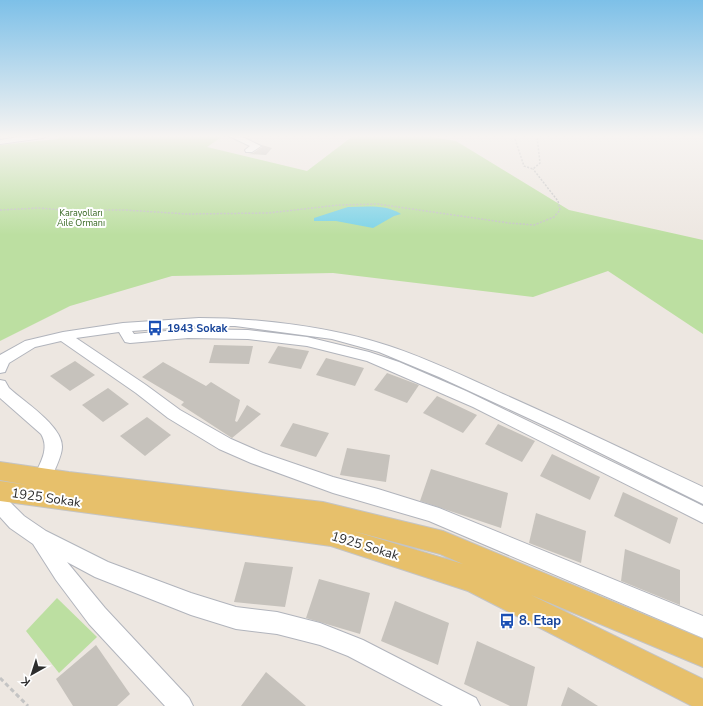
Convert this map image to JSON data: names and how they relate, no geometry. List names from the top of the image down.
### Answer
{
  "streets": {
    "main road": ["1925 Sokak"]
  },
  "parks": ["Karayolları Aile Ormanı"],
  "places": {
    "bus stop": ["1943 Sokak", "8. Etap"]
  },
  "north": "bottom left"
}
